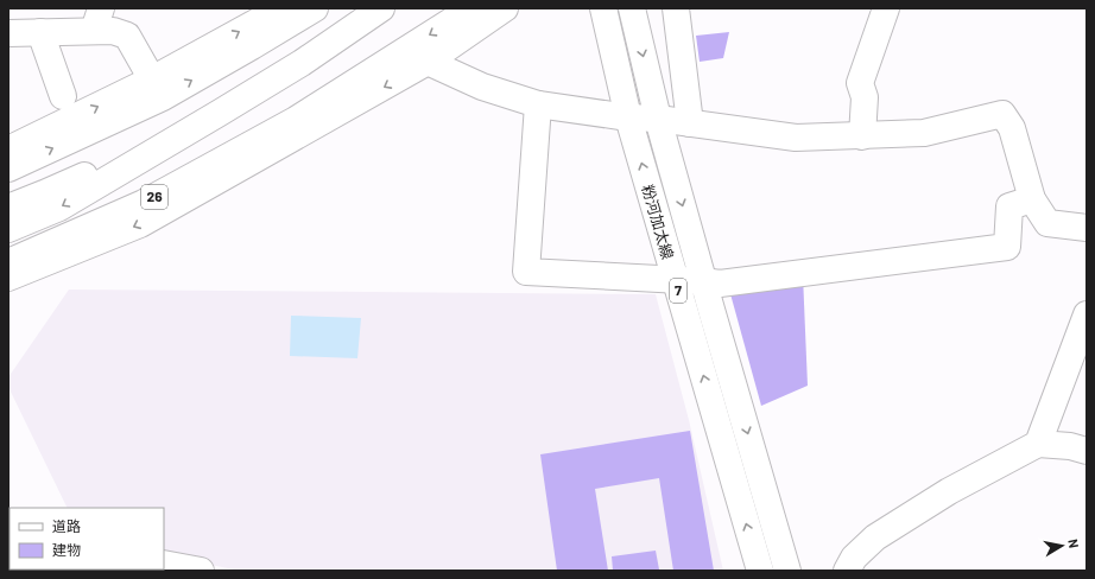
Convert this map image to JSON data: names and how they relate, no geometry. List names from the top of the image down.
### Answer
{
  "streets": {
    "main road": ["26", "粉河加太線", "7"]
  },
  "legend": ["道路", "建物"],
  "north": "right"
}
